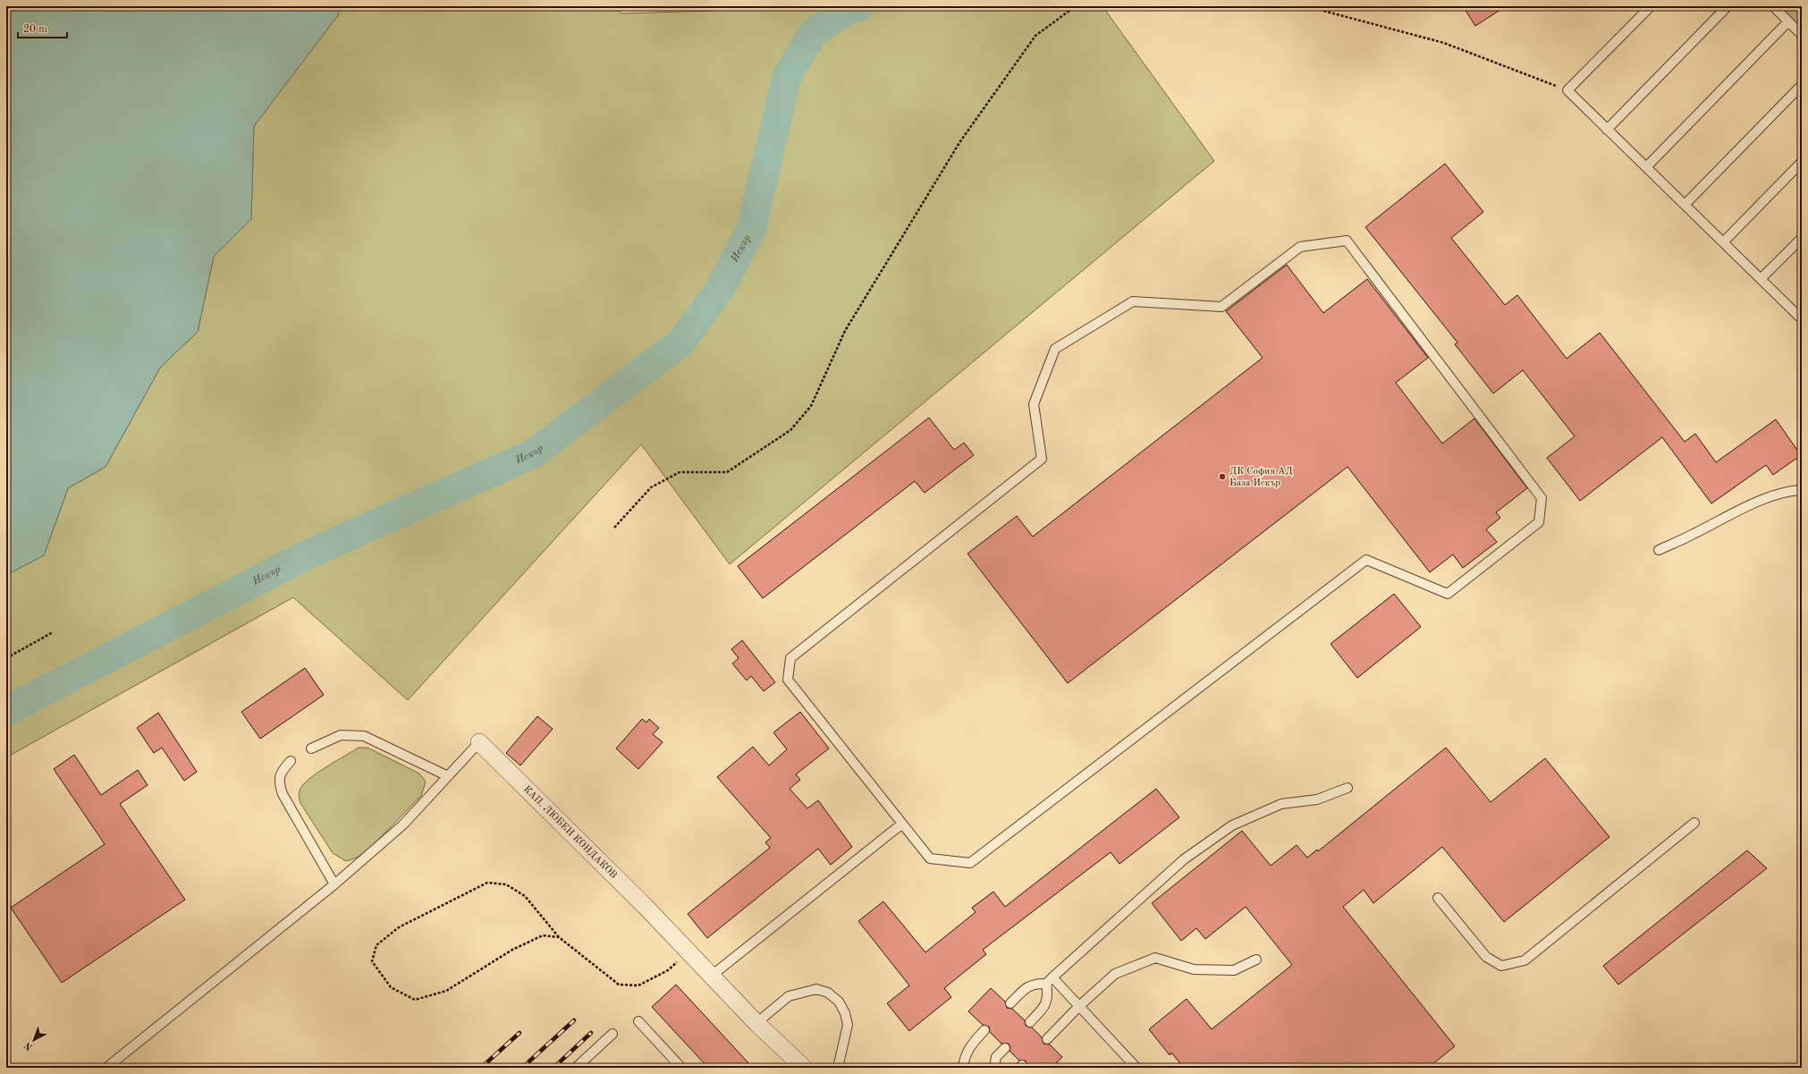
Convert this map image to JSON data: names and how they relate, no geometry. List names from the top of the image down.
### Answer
{
  "streets": {
    "street": ["КАП. ЛЮБЕН КОНДАКОВ"]
  },
  "water": ["Искър"],
  "places": ["ДК София АД База Искър"],
  "scale_bar": "20 m",
  "north": "bottom left"
}
